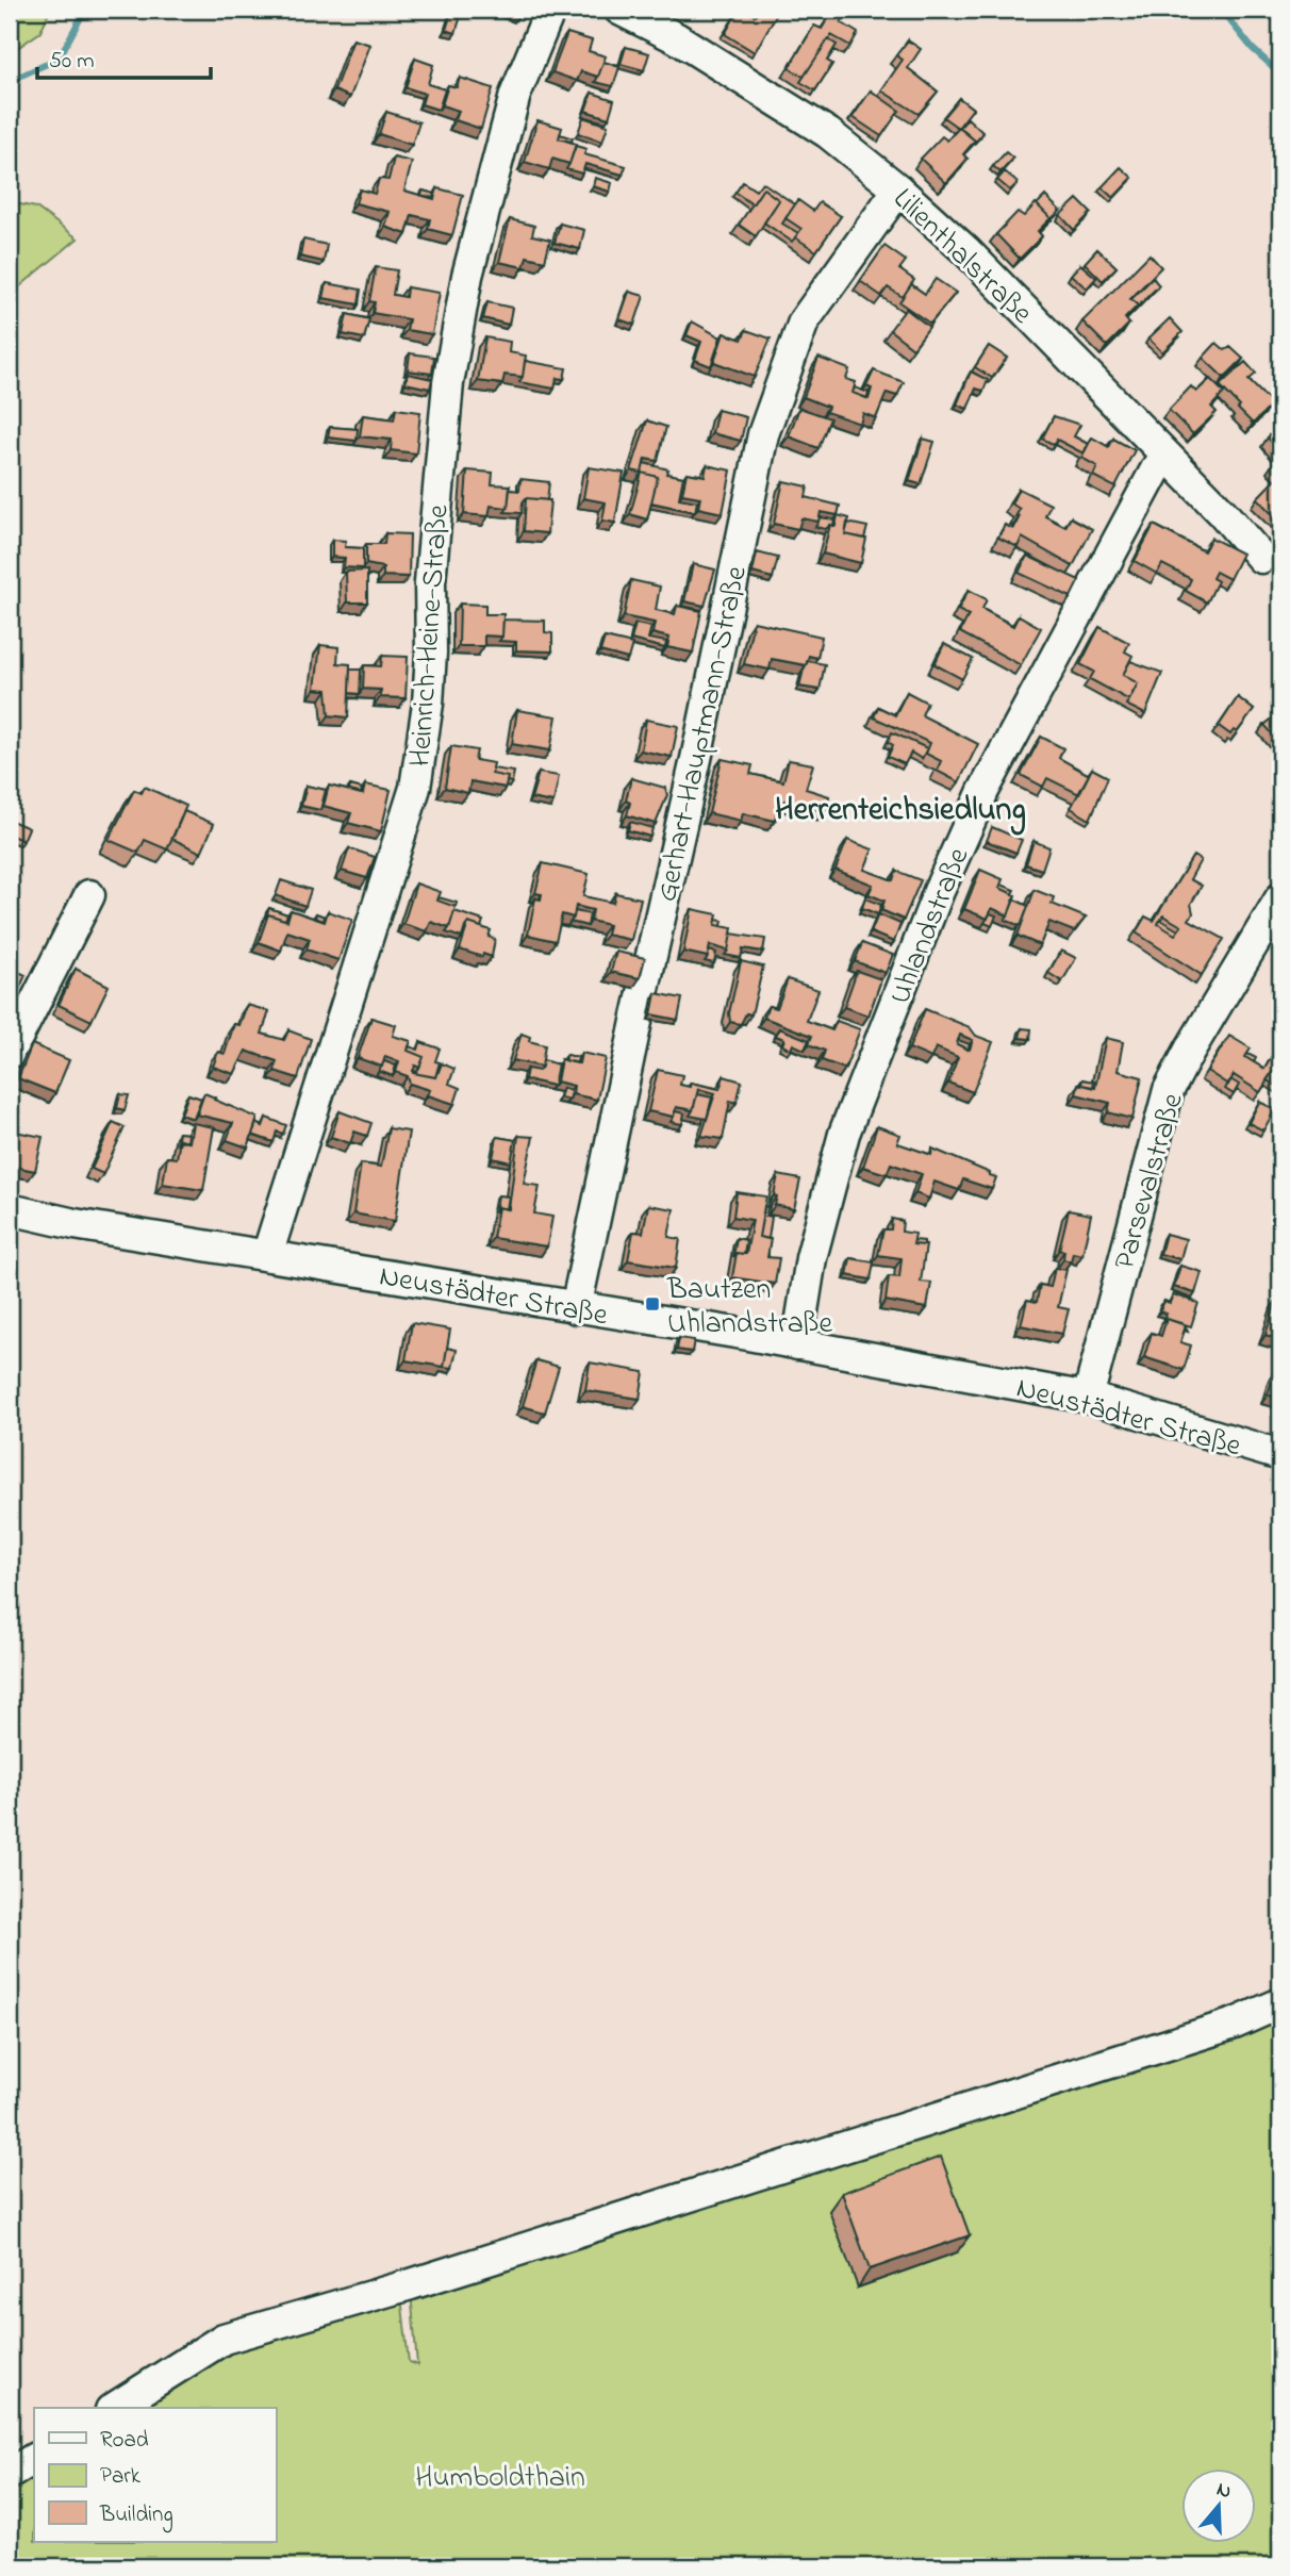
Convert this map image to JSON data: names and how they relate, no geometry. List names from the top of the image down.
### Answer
{
  "streets": {
    "street": [
      "Lilienthalstraße",
      "Heinrich-Heine-Straße",
      "Gerhart-Hauptmann-Straße",
      "Uhlandstraße",
      "Parsevalstraße",
      "Neustädter Straße"
    ]
  },
  "crossings": [
    ["Lilienthalstraße", "Gerhart-Hauptmann-Straße"],
    ["Lilienthalstraße", "Uhlandstraße"],
    ["Heinrich-Heine-Straße", "Neustädter Straße"],
    ["Gerhart-Hauptmann-Straße", "Neustädter Straße"],
    ["Uhlandstraße", "Neustädter Straße"],
    ["Parsevalstraße", "Neustädter Straße"]
  ],
  "districts": ["Herrenteichsiedlung"],
  "parks": ["Humboldthain"],
  "places": {
    "transit": ["Bautzen Uhlandstraße"]
  },
  "legend": ["Road", "Park", "Building"],
  "scale_bar": "50 m",
  "north": "top"
}
